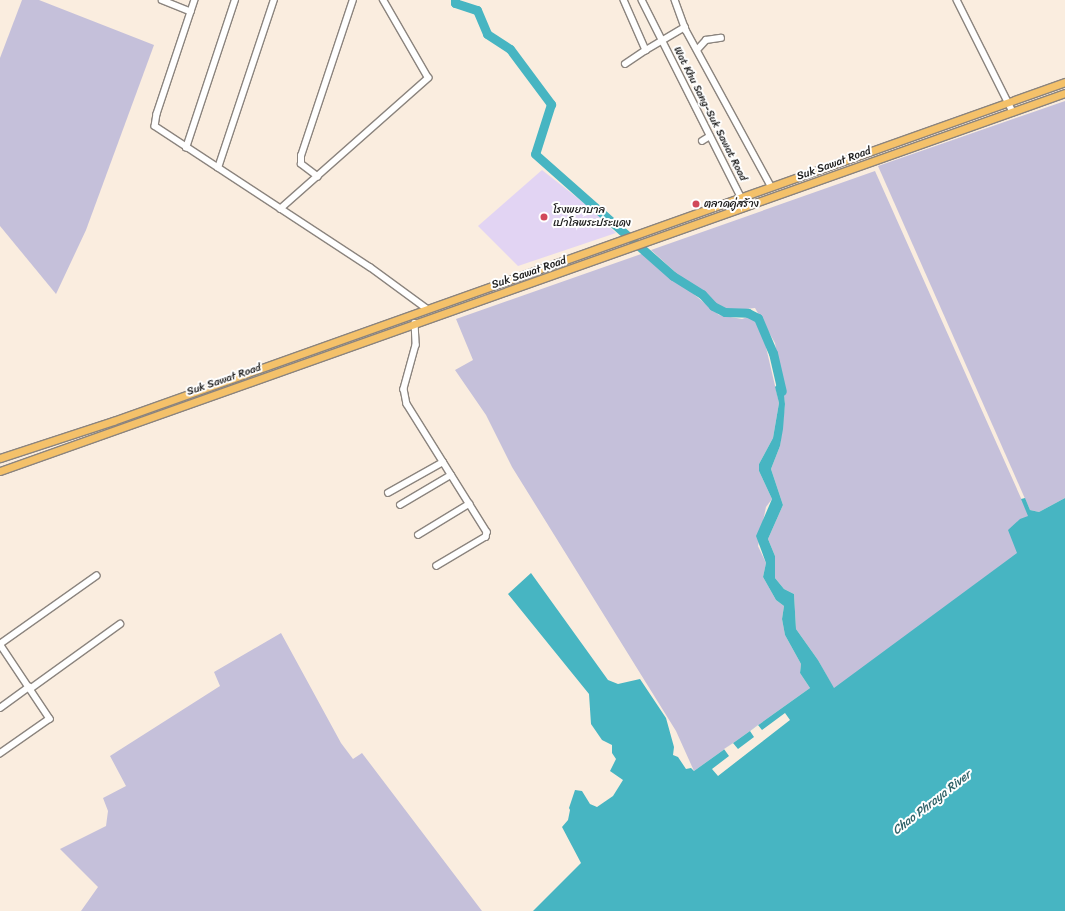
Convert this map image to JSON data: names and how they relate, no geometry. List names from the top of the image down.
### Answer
{
  "streets": {
    "main road": ["Suk Sawat Road"],
    "street": ["Wat Khu Sang-Suk Sawat Road"]
  },
  "crossings": [
    ["Wat Khu Sang-Suk Sawat Road", "Suk Sawat Road"]
  ],
  "water": ["Chao Phraya River"],
  "places": ["ตลาดคู่สร้าง", "โรงพยาบาล เปาโลพระประแดง"]
}
